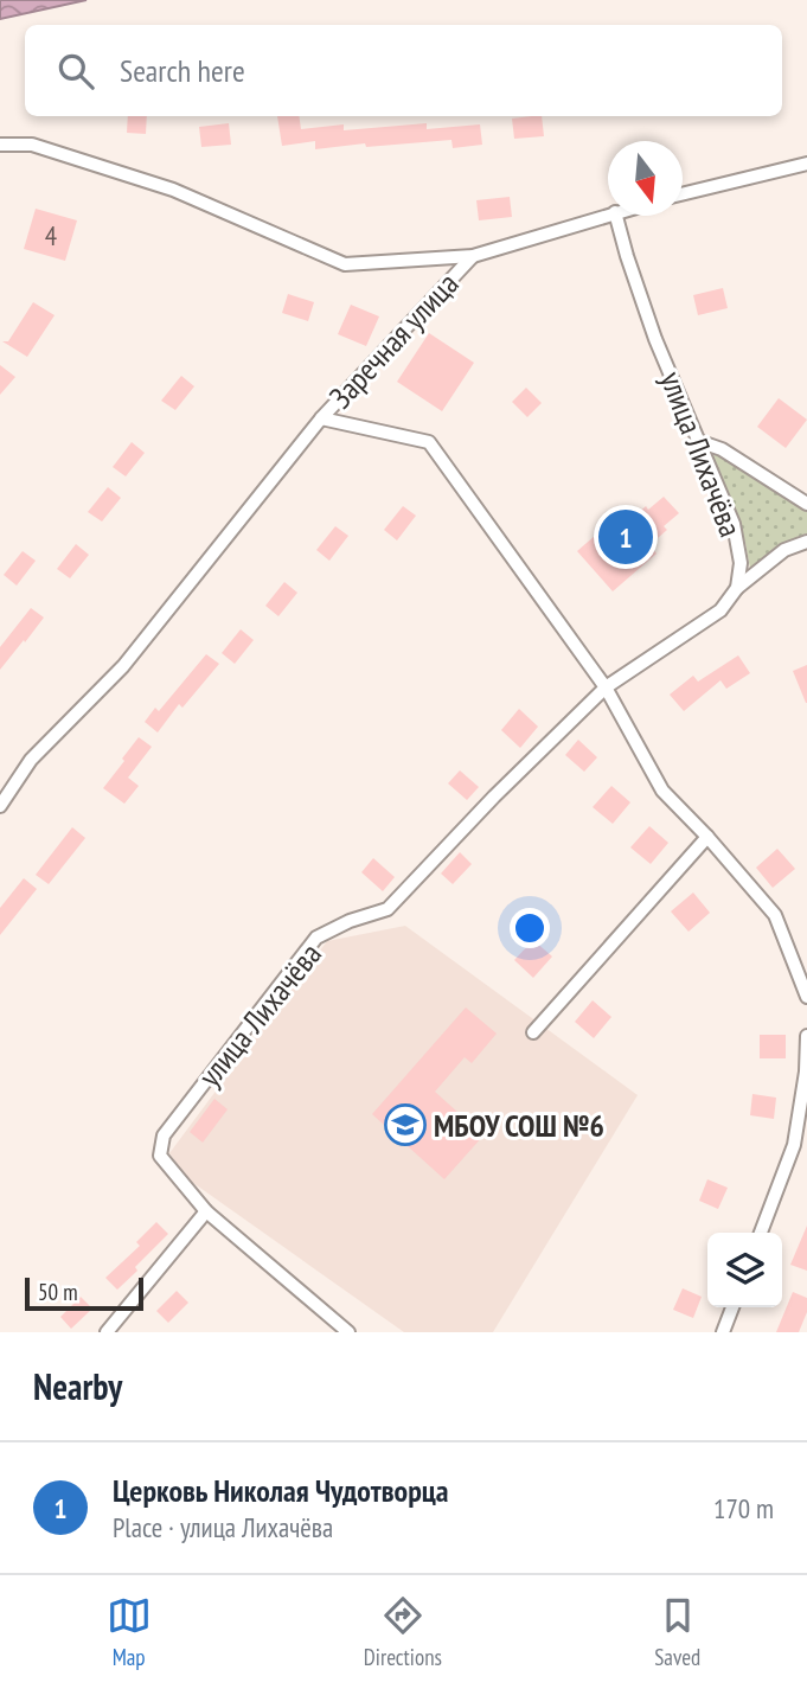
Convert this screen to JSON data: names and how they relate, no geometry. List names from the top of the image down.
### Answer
{
  "streets": {
    "street": ["Заречная улица", "улица Лихачёва"]
  },
  "places": {
    "school or university": ["МБОУ СОШ №6"]
  },
  "house_numbers": ["4"],
  "scale_bar": "50 m",
  "north": "bottom",
  "page": {
    "search": "Search here",
    "pins": "1",
    "scale": "50 m",
    "heading": "Nearby",
    "list": [
      {
        "mark": "1",
        "name": "Церковь Николая Чудотворца",
        "note": "Place · улица Лихачёва",
        "value": "170 m"
      }
    ],
    "nav": ["Map", "Directions", "Saved"]
  }
}
